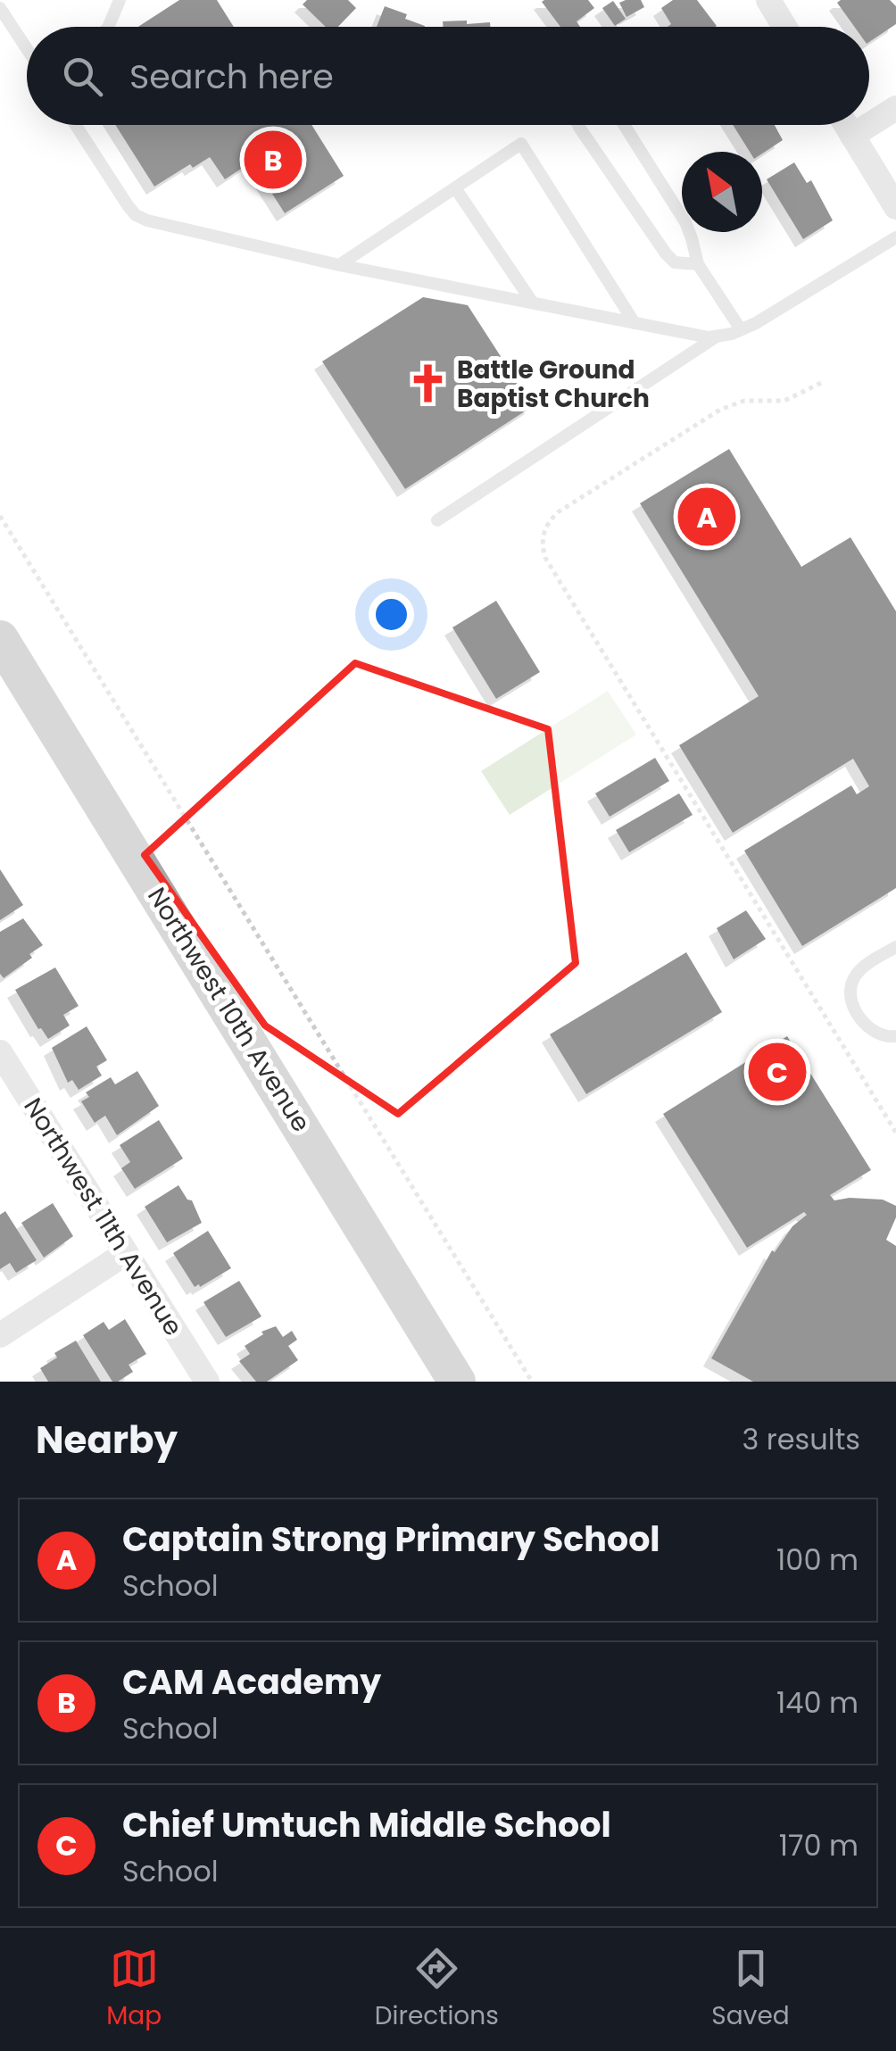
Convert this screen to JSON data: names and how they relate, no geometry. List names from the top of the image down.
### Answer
{
  "streets": {
    "main road": ["Northwest 10th Avenue"],
    "street": ["Northwest 11th Avenue"]
  },
  "places": {
    "church": ["Battle Ground Baptist Church"]
  },
  "north": "top left",
  "page": {
    "search": "Search here",
    "pins": ["B", "A", "C"],
    "heading": ["Nearby", "3 results"],
    "list": [
      {
        "mark": "A",
        "name": "Captain Strong Primary School",
        "note": "School",
        "value": "100 m"
      },
      {
        "mark": "B",
        "name": "CAM Academy",
        "note": "School",
        "value": "140 m"
      },
      {
        "mark": "C",
        "name": "Chief Umtuch Middle School",
        "note": "School",
        "value": "170 m"
      }
    ],
    "nav": ["Map", "Directions", "Saved"]
  }
}
